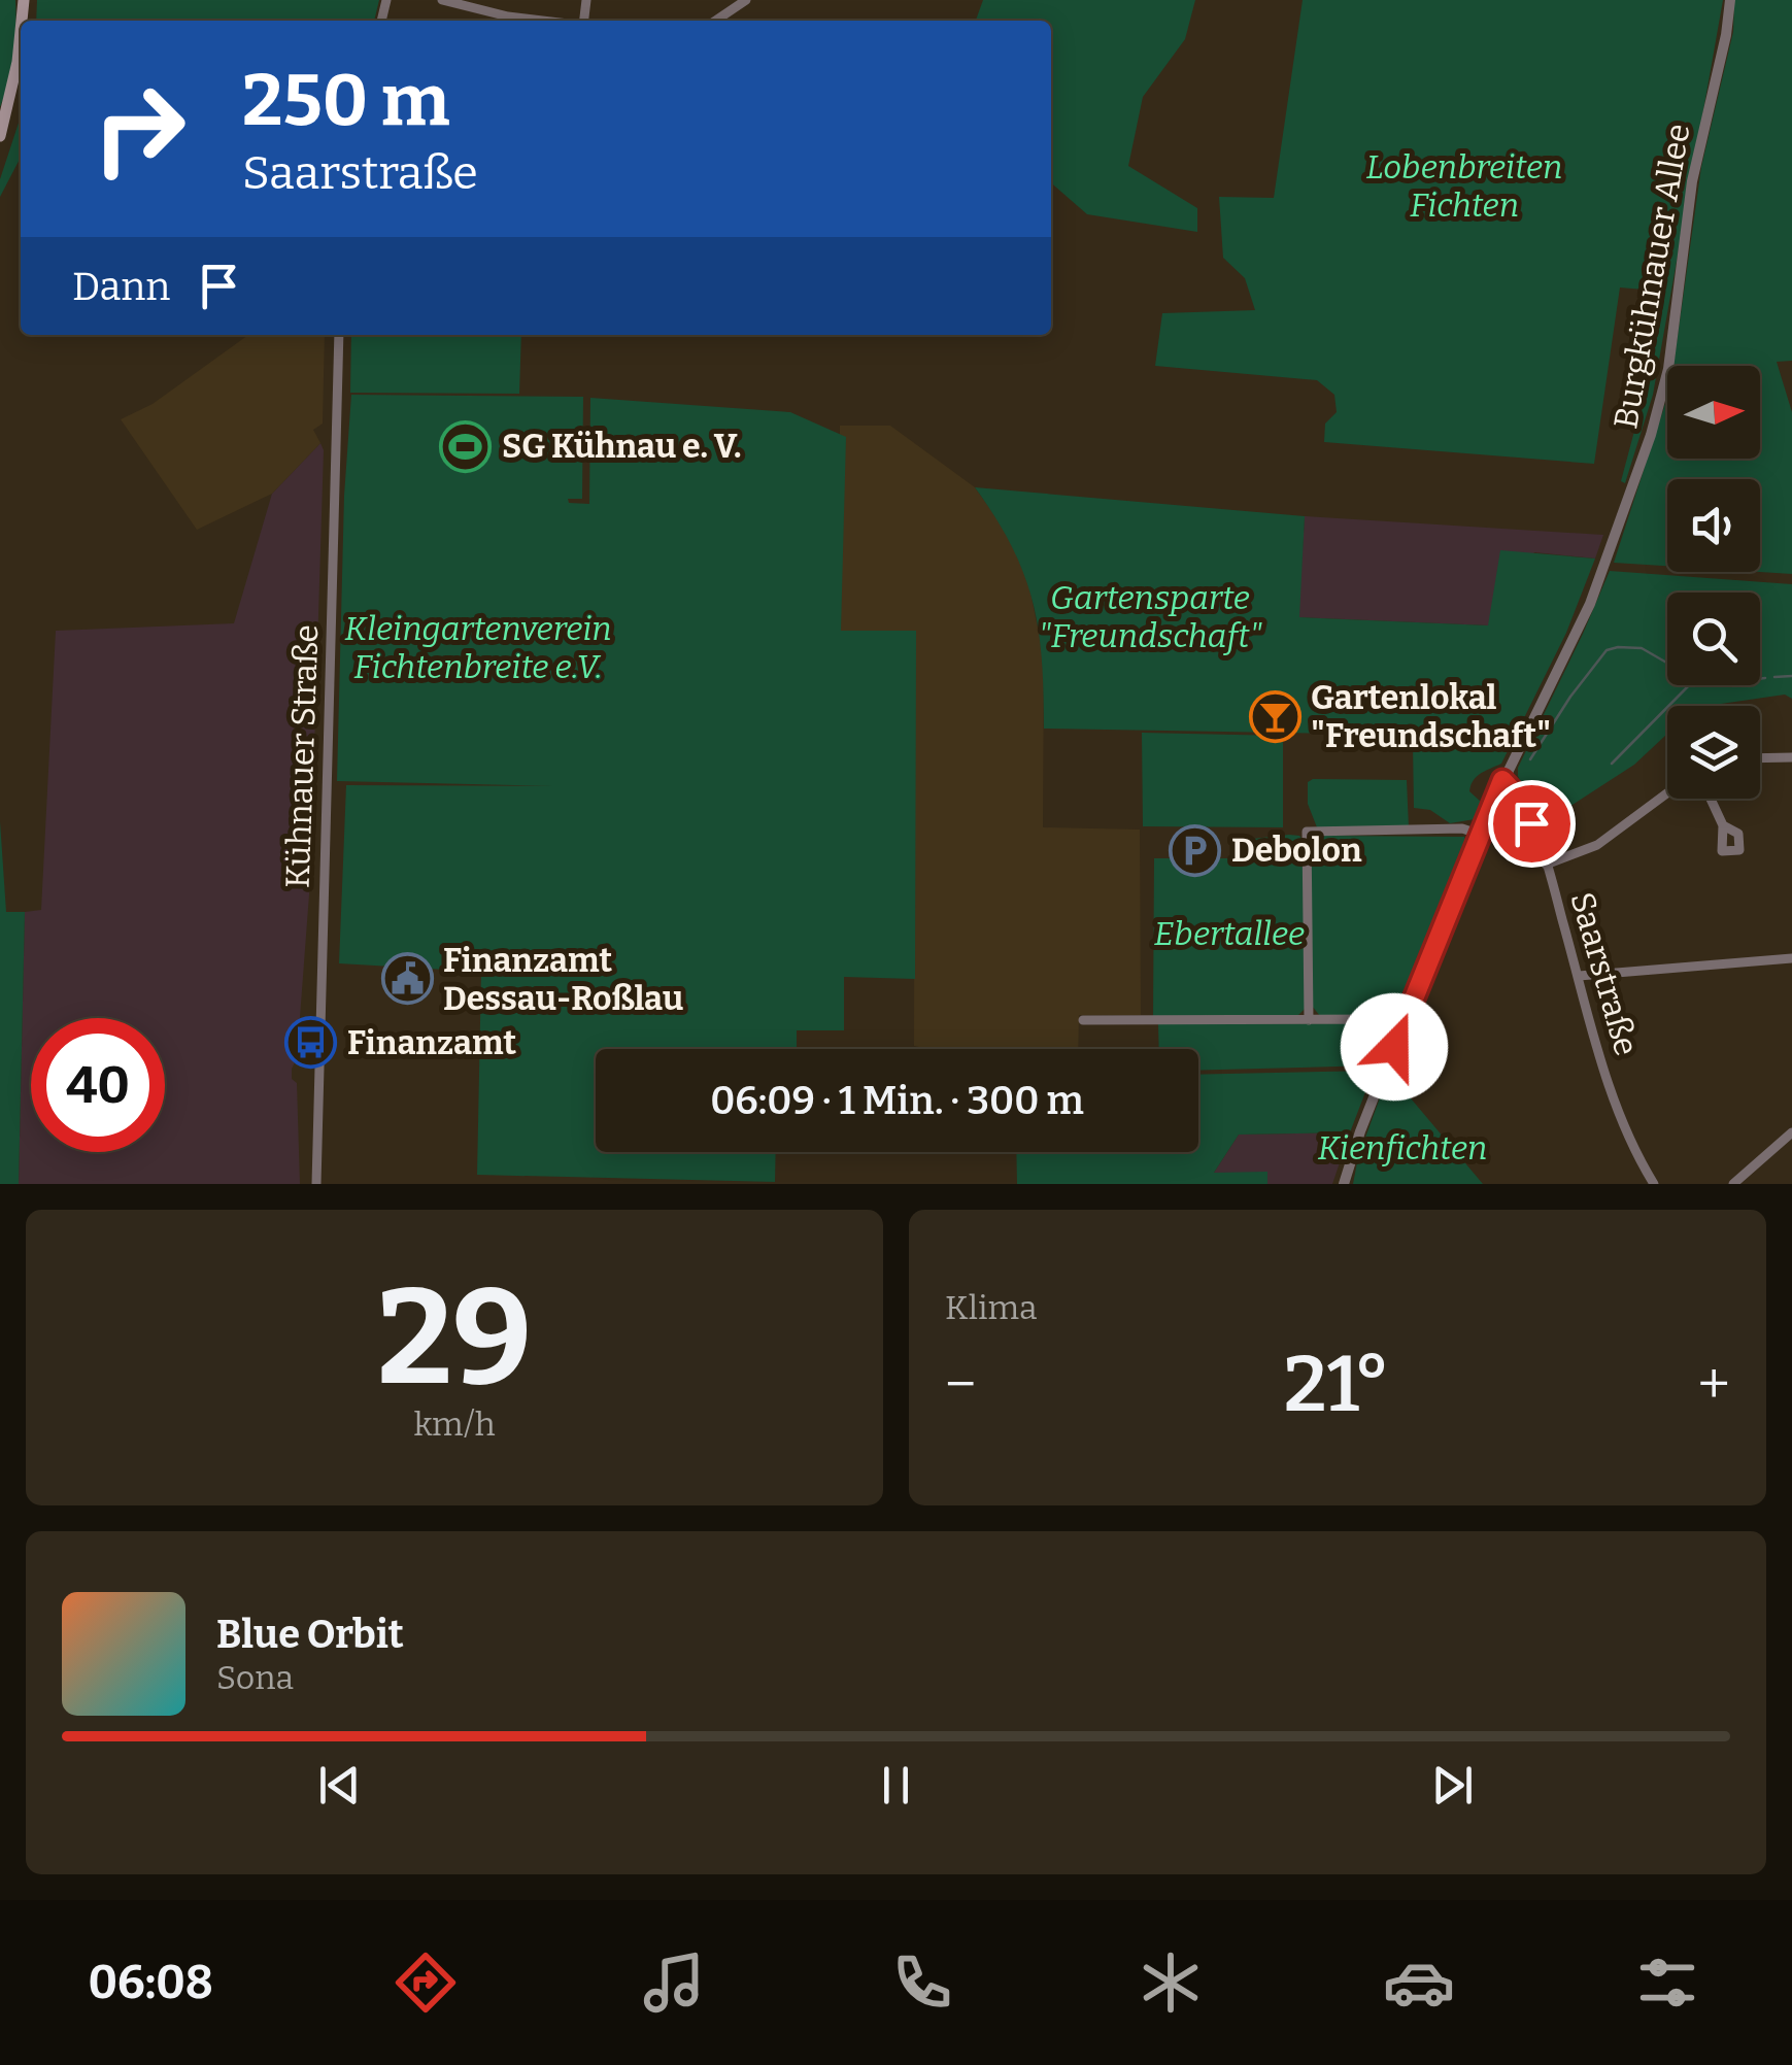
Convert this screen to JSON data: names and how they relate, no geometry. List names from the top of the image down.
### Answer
{
  "streets": {
    "street": ["Burgkühnauer Allee", "Kühnauer Straße", "Saarstraße"]
  },
  "crossings": [
    ["Burgkühnauer Allee", "Saarstraße"]
  ],
  "parks": [
    "Lobenbreiten Fichten",
    "Gartensparte \"Freundschaft\"",
    "Kleingartenverein Fichtenbreite e.V.",
    "Ebertallee",
    "Kienfichten"
  ],
  "places": {
    "sports": ["SG Kühnau e. V."],
    "bar": ["Gartenlokal \"Freundschaft\""],
    "parking": ["Debolon"],
    "public building": ["Finanzamt Dessau-Roßlau"],
    "bus stop": ["Finanzamt"]
  },
  "north": "right",
  "page": {
    "turn": ["250 m", "Saarstraße"],
    "then": "Dann",
    "limit": "40",
    "trip": "06:09 · 1 Min. · 300 m",
    "tile": [
      ["29", "km/h"],
      "Klima"
    ],
    "heat": ["−", "21°", "+"],
    "song": ["Blue Orbit", "Sona"],
    "tabs": "06:08"
  }
}
